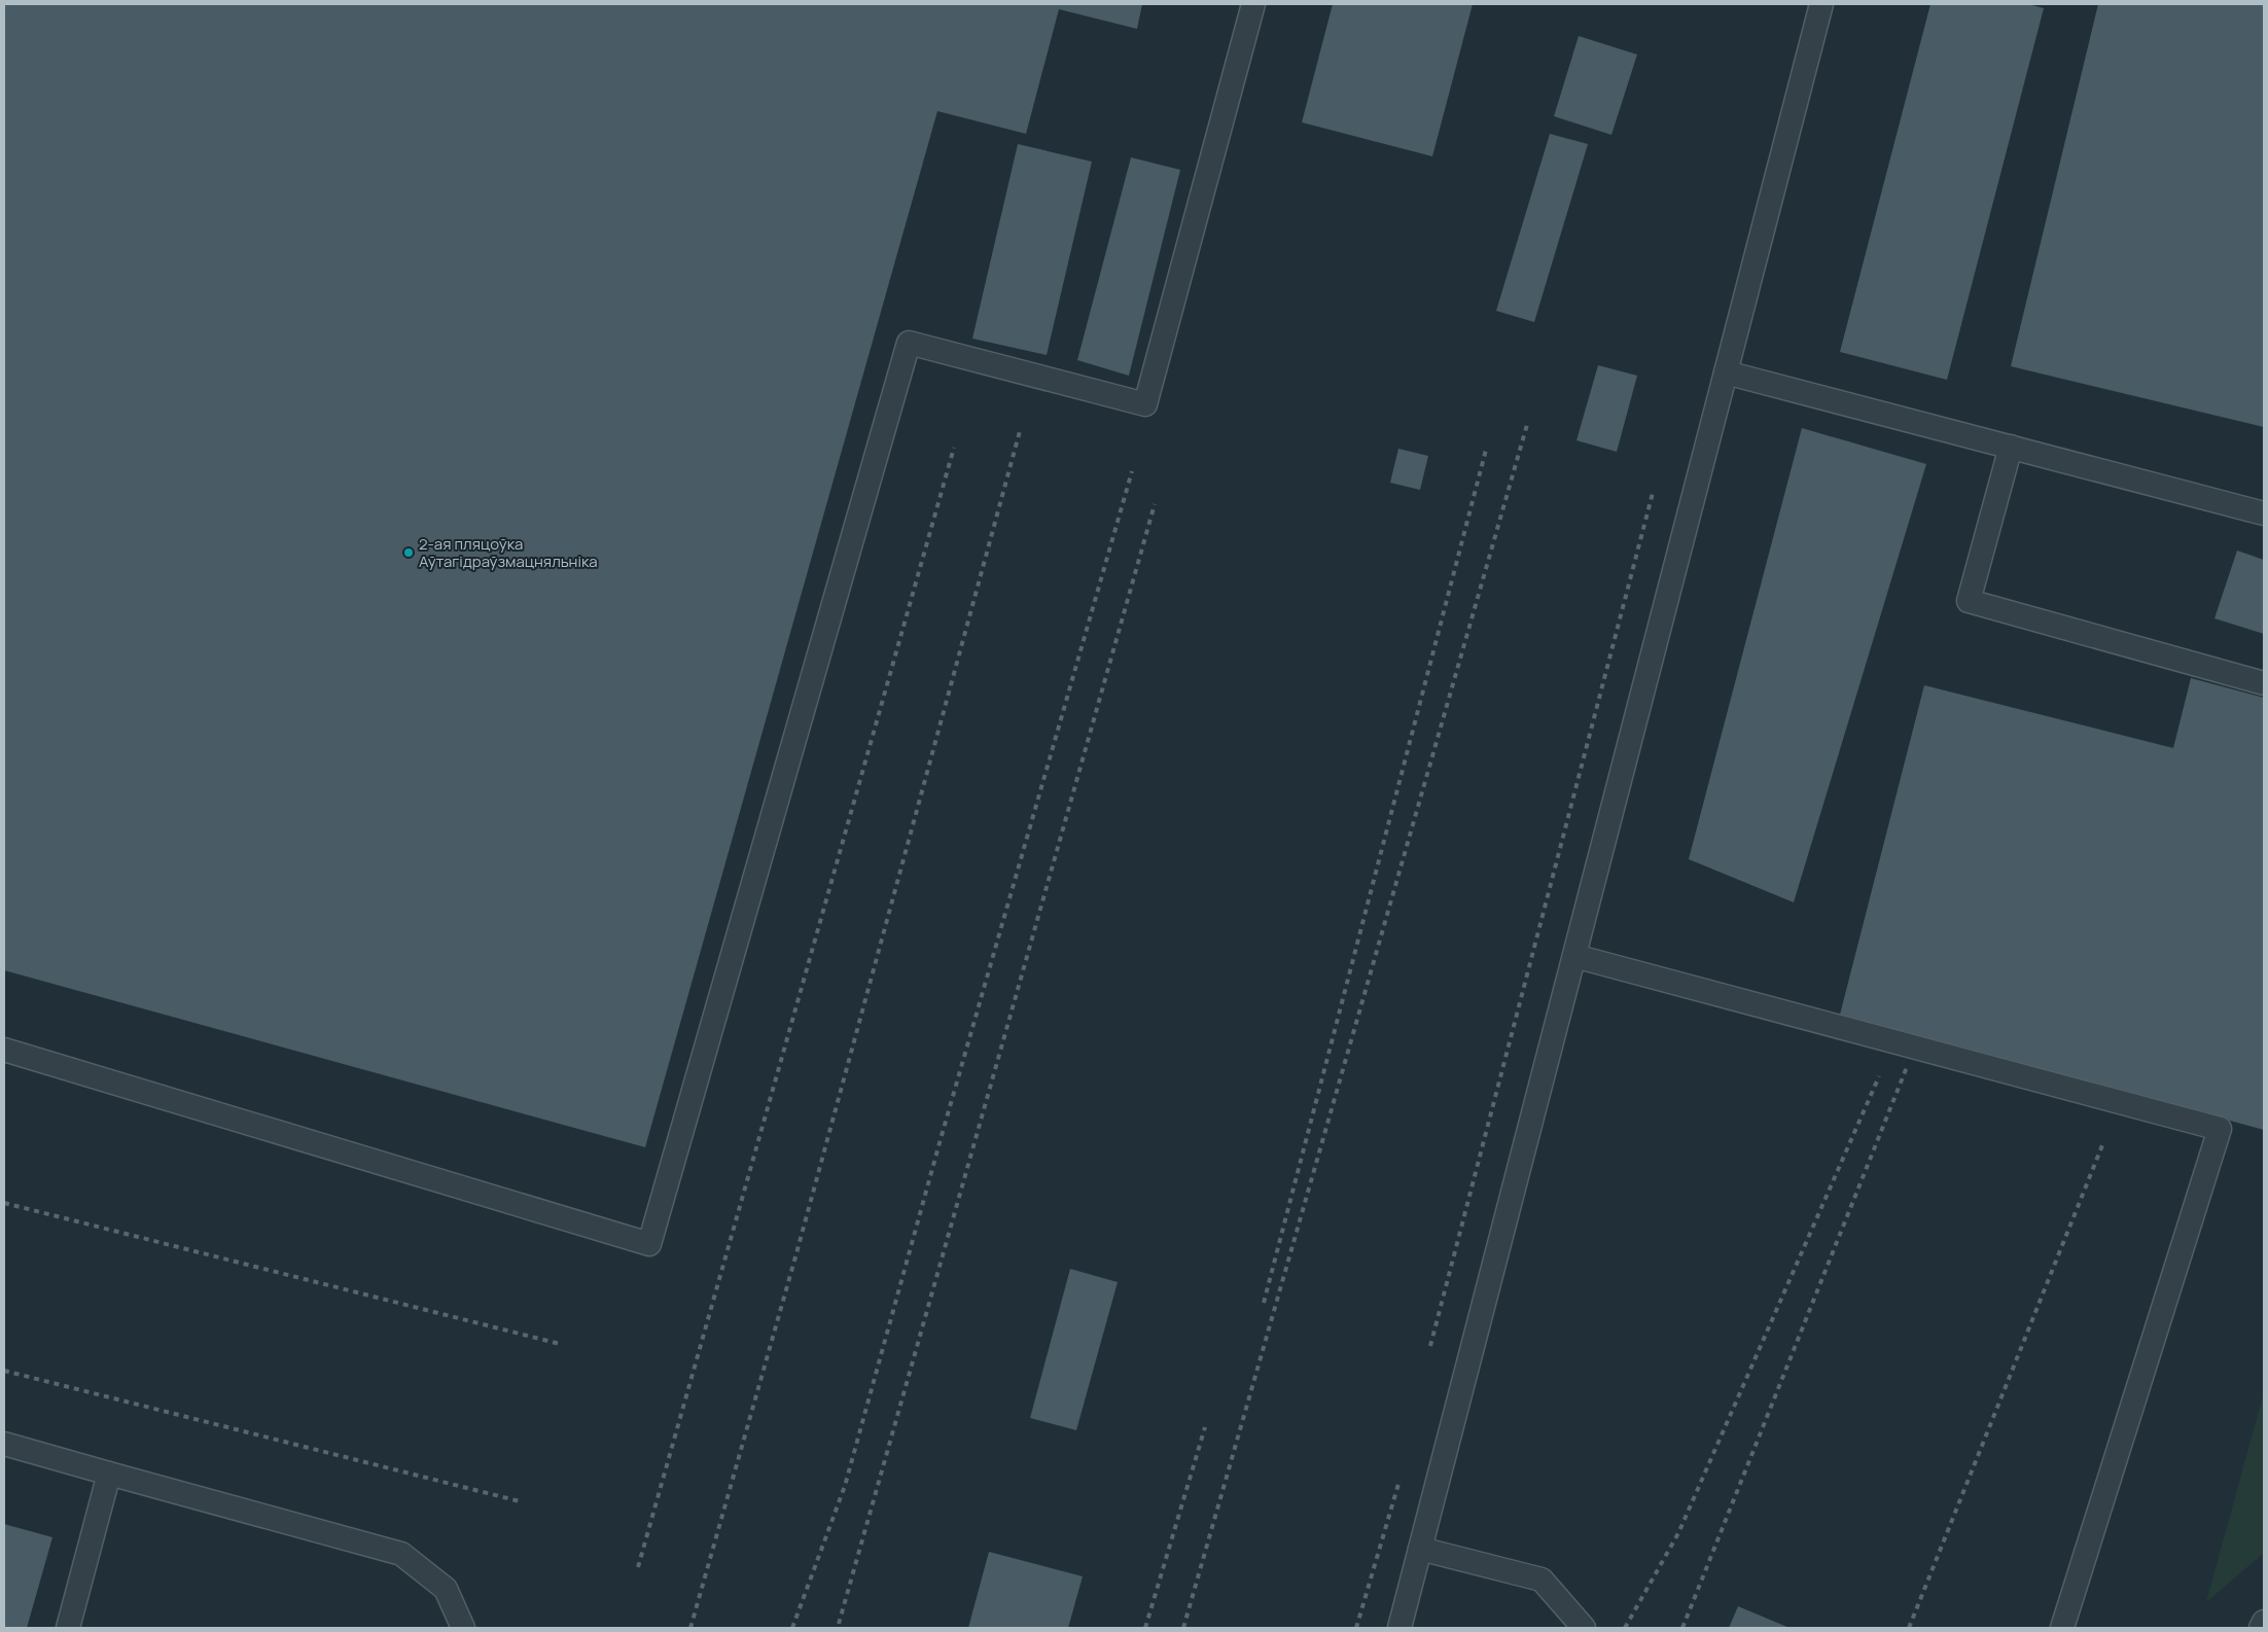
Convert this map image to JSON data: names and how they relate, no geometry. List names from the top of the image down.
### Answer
{
  "places": ["2-ая пляцоўка Аўтагідраўзмацняльніка"]
}
